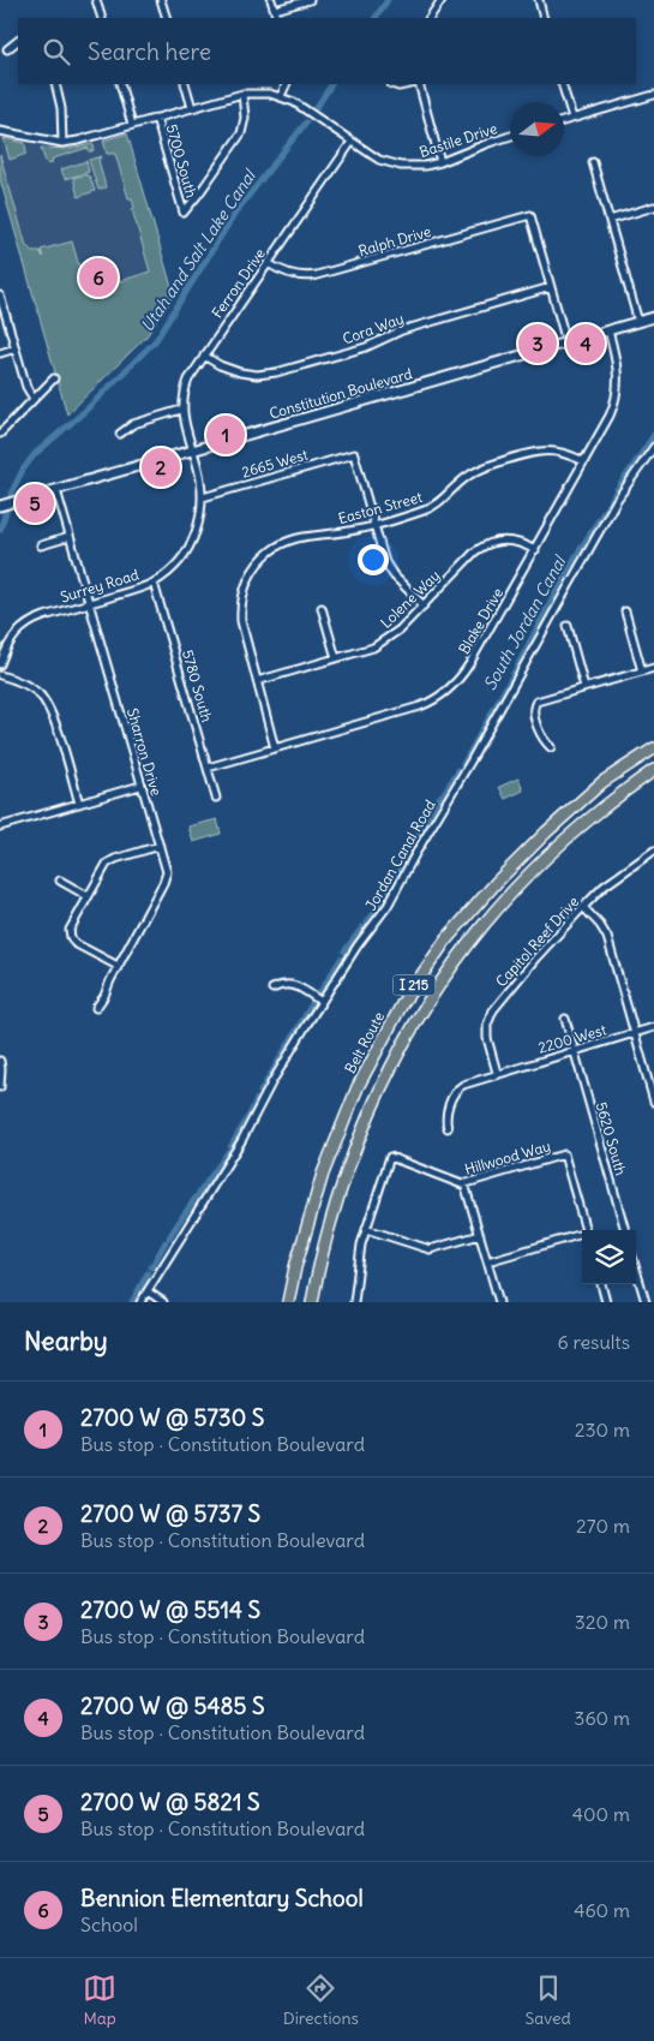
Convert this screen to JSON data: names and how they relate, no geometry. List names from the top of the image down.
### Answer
{
  "streets": {
    "highway": ["I 215", "Belt Route"],
    "main road": ["Constitution Boulevard"],
    "street": [
      "Bastile Drive",
      "5700 South",
      "Ralph Drive",
      "Ferron Drive",
      "Cora Way",
      "2665 West",
      "Easton Street",
      "Surrey Road",
      "Lolene Way",
      "Blake Drive",
      "5780 South",
      "Sharron Drive",
      "Jordan Canal Road",
      "Capitol Reef Drive",
      "2200 West",
      "5620 South",
      "Hillwood Way"
    ]
  },
  "crossings": [
    ["Bastile Drive", "Ferron Drive"],
    ["Ralph Drive", "Ferron Drive"],
    ["Ralph Drive", "Cora Way"],
    ["Ferron Drive", "Cora Way"],
    ["Ferron Drive", "Constitution Boulevard"],
    ["Ferron Drive", "Surrey Road"],
    ["Constitution Boulevard", "Surrey Road"],
    ["Constitution Boulevard", "Blake Drive"],
    ["Constitution Boulevard", "Sharron Drive"],
    ["2665 West", "Easton Street"],
    ["2665 West", "Surrey Road"],
    ["Easton Street", "Lolene Way"],
    ["Easton Street", "Blake Drive"],
    ["Surrey Road", "5780 South"],
    ["Surrey Road", "Sharron Drive"],
    ["Lolene Way", "Blake Drive"],
    ["Blake Drive", "5780 South"],
    ["Capitol Reef Drive", "2200 West"],
    ["2200 West", "5620 South"]
  ],
  "water": ["Utah and Salt Lake Canal", "South Jordan Canal"],
  "north": "right",
  "page": {
    "search": "Search here",
    "pins": [
      "6",
      "3",
      "4",
      "1",
      "2",
      "5"
    ],
    "heading": ["Nearby", "6 results"],
    "list": [
      {
        "mark": "1",
        "name": "2700 W @ 5730 S",
        "note": "Bus stop · Constitution Boulevard",
        "value": "230 m"
      },
      {
        "mark": "2",
        "name": "2700 W @ 5737 S",
        "note": "Bus stop · Constitution Boulevard",
        "value": "270 m"
      },
      {
        "mark": "3",
        "name": "2700 W @ 5514 S",
        "note": "Bus stop · Constitution Boulevard",
        "value": "320 m"
      },
      {
        "mark": "4",
        "name": "2700 W @ 5485 S",
        "note": "Bus stop · Constitution Boulevard",
        "value": "360 m"
      },
      {
        "mark": "5",
        "name": "2700 W @ 5821 S",
        "note": "Bus stop · Constitution Boulevard",
        "value": "400 m"
      },
      {
        "mark": "6",
        "name": "Bennion Elementary School",
        "note": "School",
        "value": "460 m"
      }
    ],
    "nav": ["Map", "Directions", "Saved"]
  }
}
